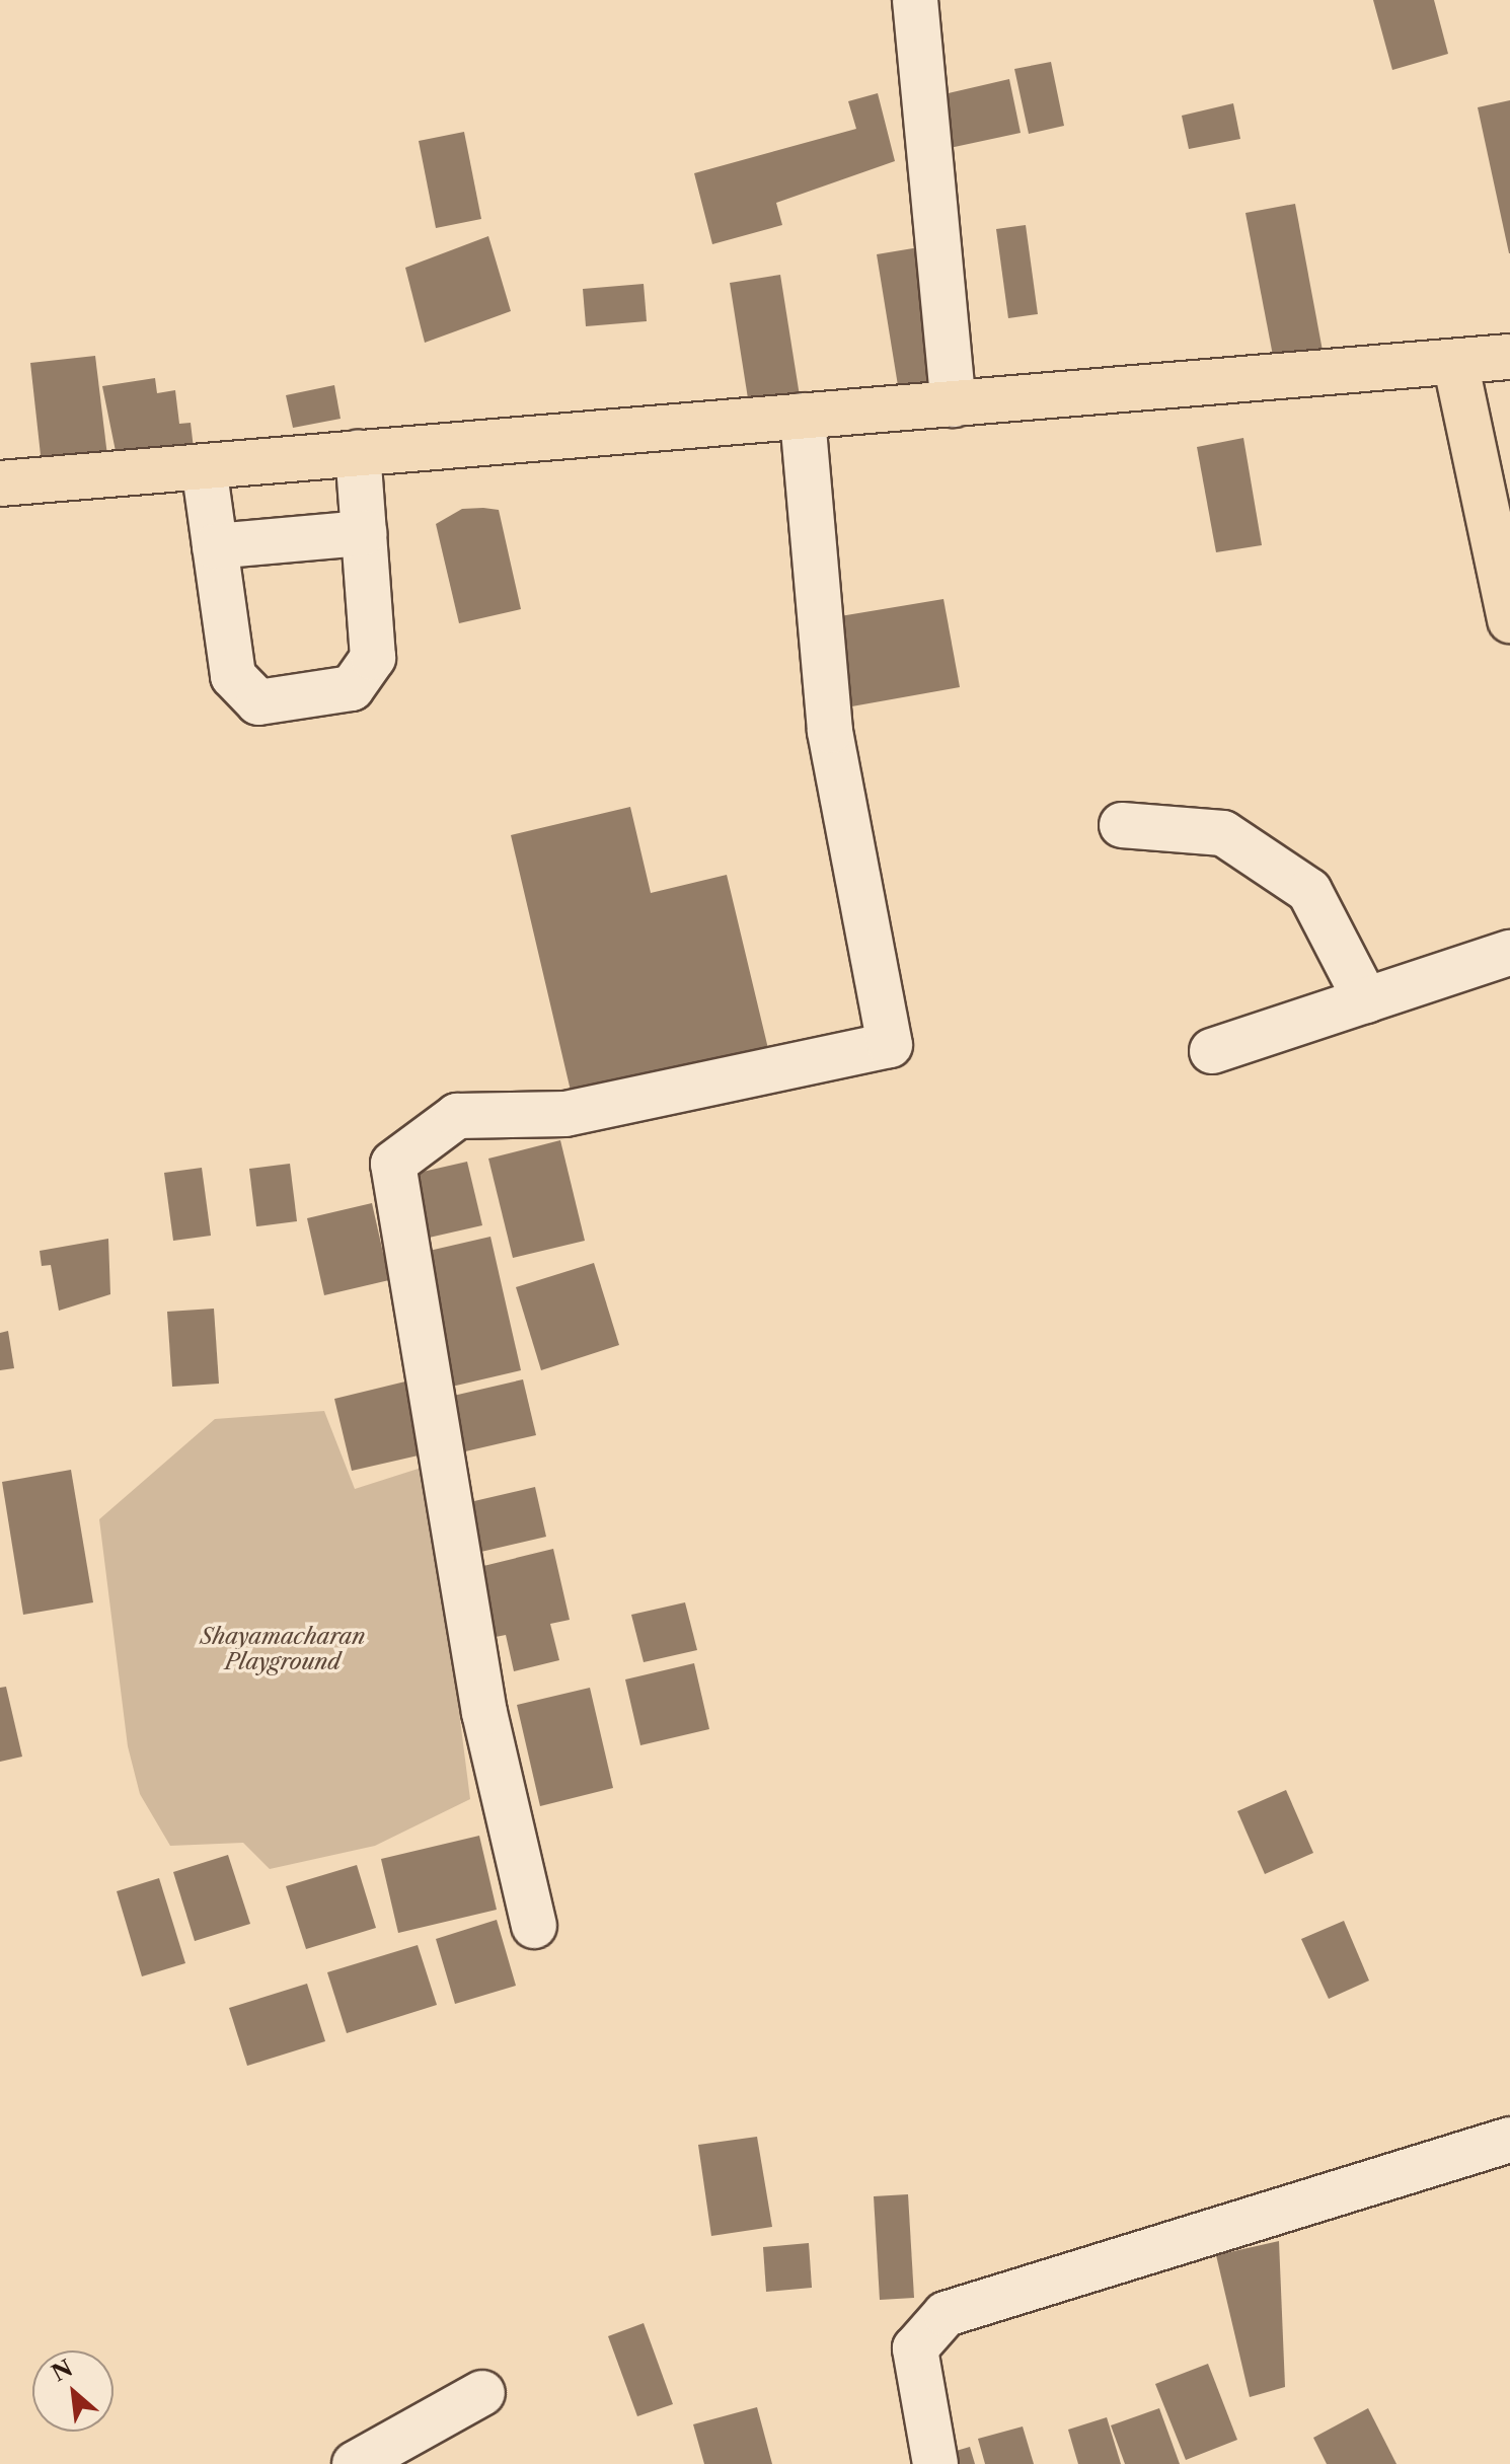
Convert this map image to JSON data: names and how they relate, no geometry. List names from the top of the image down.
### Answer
{
  "parks": ["Shayamacharan Playground"],
  "north": "top left"
}
